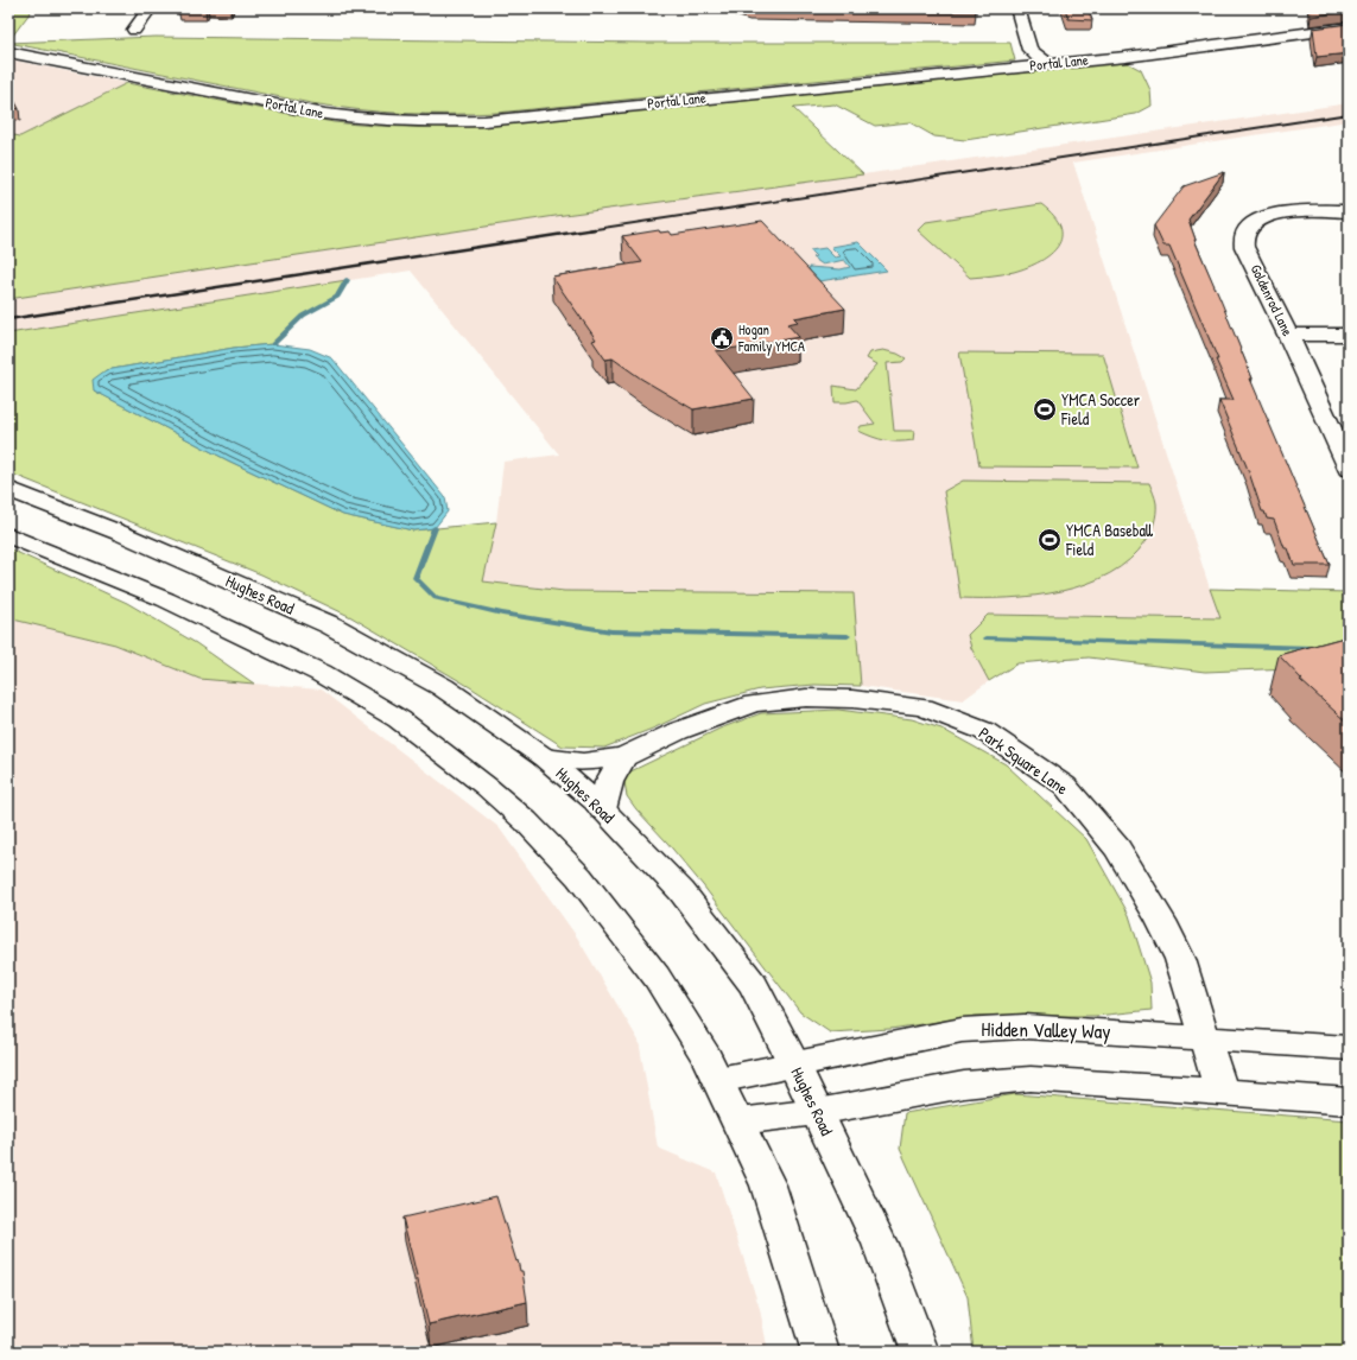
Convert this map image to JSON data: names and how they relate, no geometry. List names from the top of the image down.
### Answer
{
  "streets": {
    "street": [
      "Portal Lane",
      "Goldenrod Lane",
      "Hughes Road",
      "Park Square Lane",
      "Hidden Valley Way"
    ]
  },
  "crossings": [
    ["Hughes Road", "Park Square Lane"],
    ["Hughes Road", "Hidden Valley Way"],
    ["Park Square Lane", "Hidden Valley Way"]
  ],
  "places": {
    "public building": ["Hogan Family YMCA"],
    "sports": ["YMCA Soccer Field", "YMCA Baseball Field"]
  }
}
